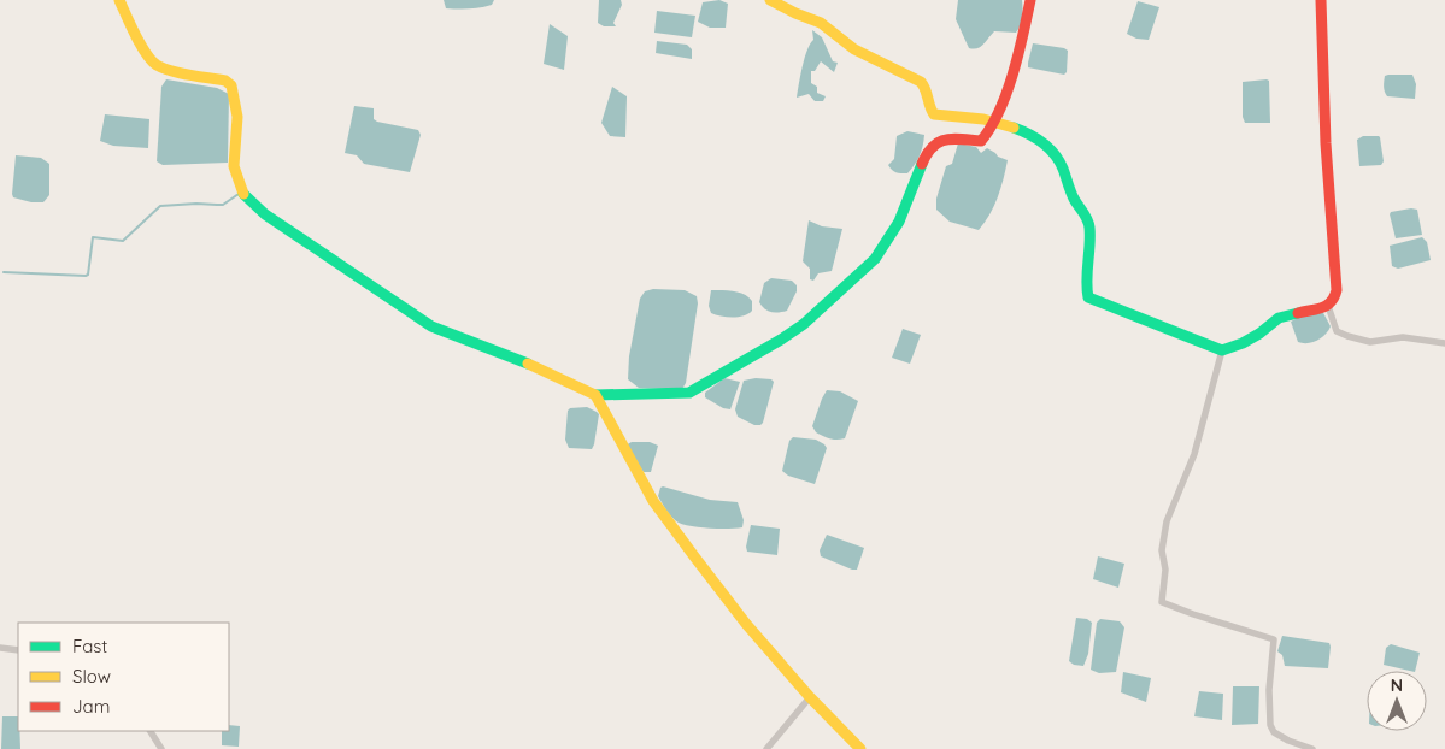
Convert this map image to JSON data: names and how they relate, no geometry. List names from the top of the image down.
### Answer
{
  "legend": ["Fast", "Slow", "Jam"],
  "north": "top"
}
